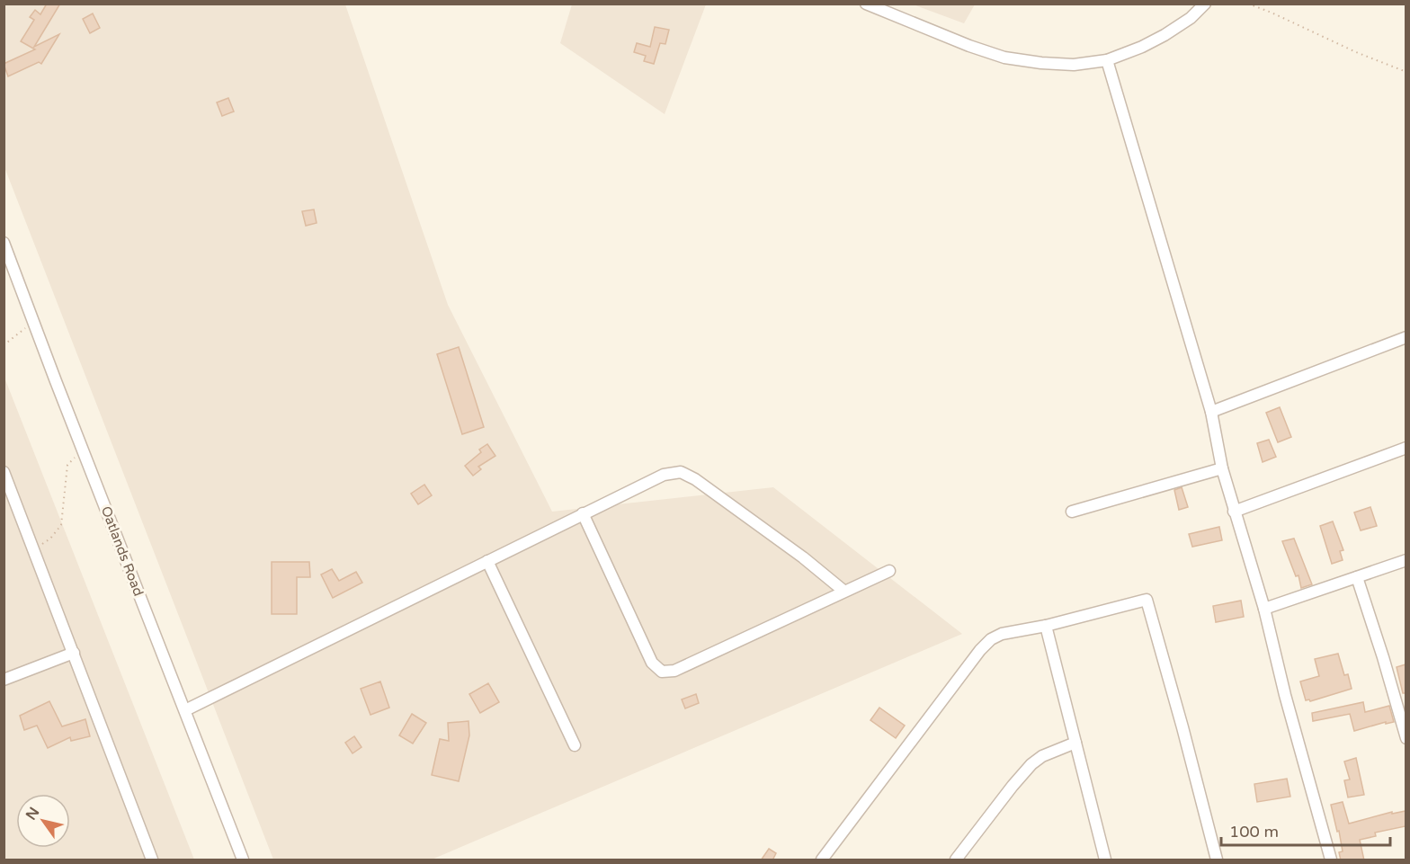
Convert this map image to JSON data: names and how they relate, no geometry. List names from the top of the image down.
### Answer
{
  "streets": {
    "street": ["Oatlands Road"]
  },
  "scale_bar": "100 m",
  "north": "top left"
}
